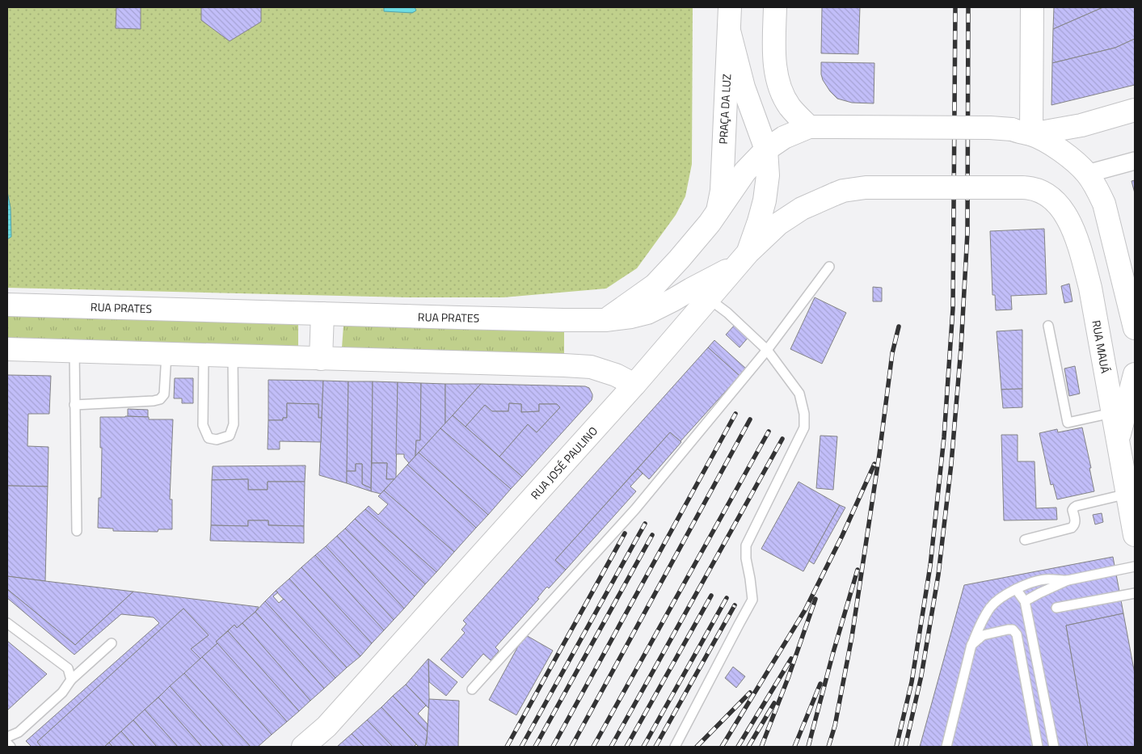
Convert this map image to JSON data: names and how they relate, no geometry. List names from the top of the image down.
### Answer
{
  "streets": {
    "main road": [
      "PRAÇA DA LUZ",
      "RUA PRATES",
      "RUA MAUÁ",
      "RUA JOSÉ PAULINO"
    ]
  },
  "crossings": [
    ["RUA PRATES", "RUA JOSÉ PAULINO"],
    ["RUA MAUÁ", "RUA JOSÉ PAULINO"]
  ]
}
